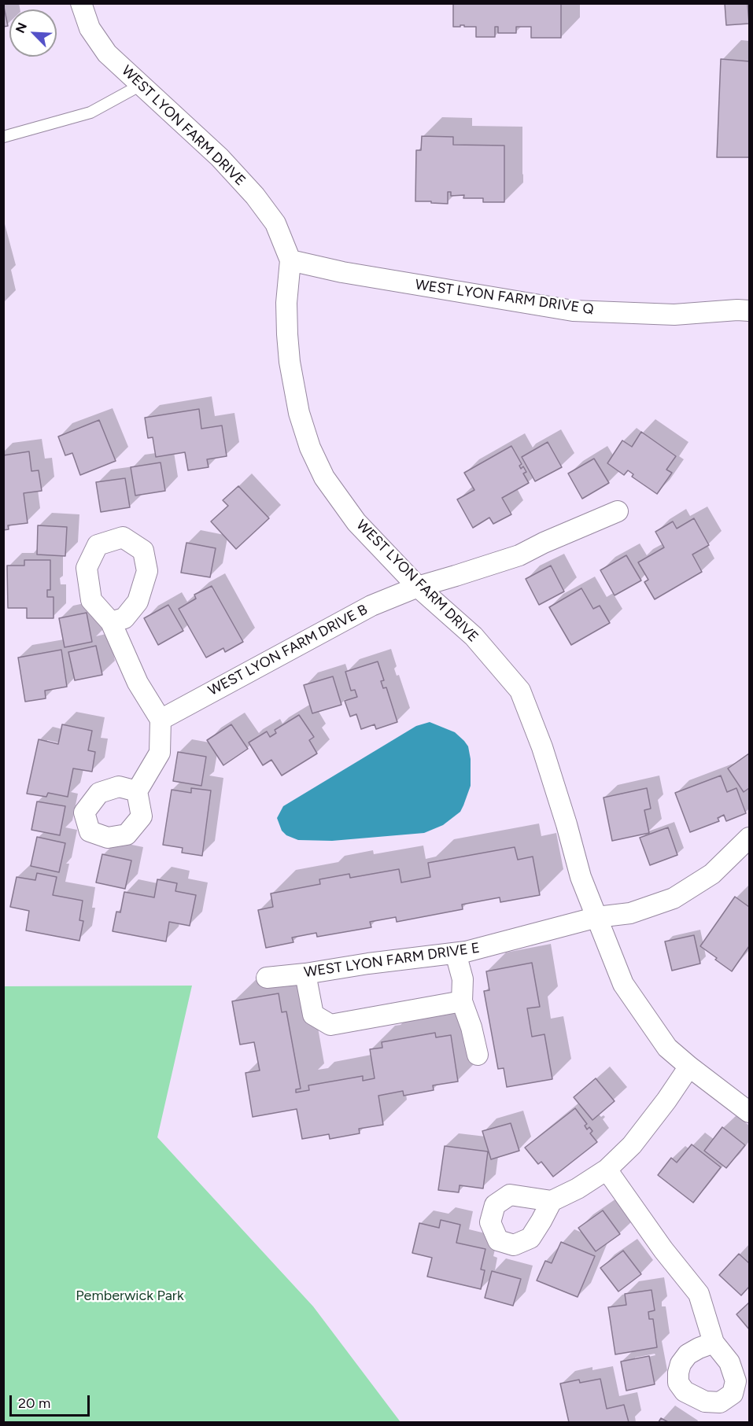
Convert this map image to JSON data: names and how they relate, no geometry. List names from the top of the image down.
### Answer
{
  "streets": {
    "street": [
      "WEST LYON FARM DRIVE",
      "WEST LYON FARM DRIVE Q",
      "WEST LYON FARM DRIVE B",
      "WEST LYON FARM DRIVE E"
    ]
  },
  "crossings": [
    ["WEST LYON FARM DRIVE", "WEST LYON FARM DRIVE Q"],
    ["WEST LYON FARM DRIVE", "WEST LYON FARM DRIVE B"],
    ["WEST LYON FARM DRIVE", "WEST LYON FARM DRIVE E"]
  ],
  "parks": ["Pemberwick Park"],
  "scale_bar": "20 m",
  "north": "top left"
}
